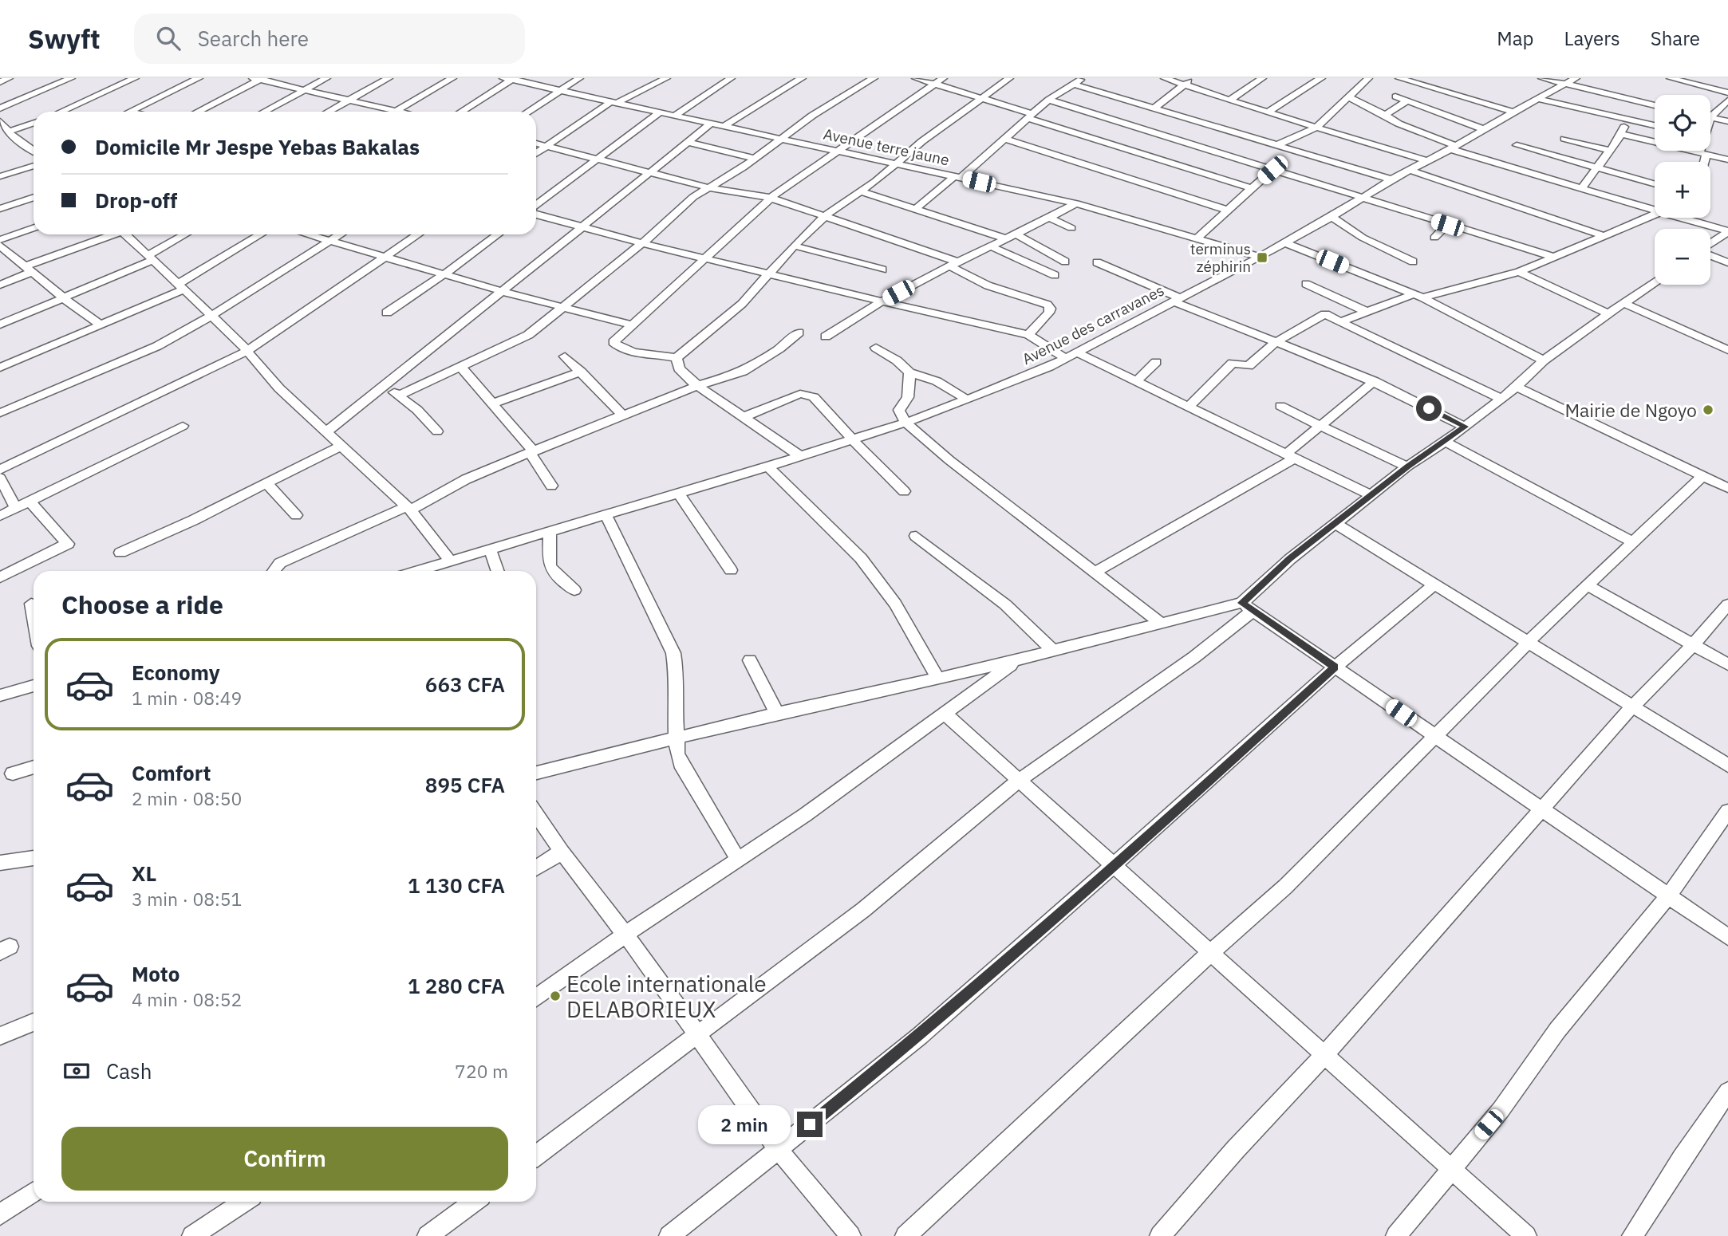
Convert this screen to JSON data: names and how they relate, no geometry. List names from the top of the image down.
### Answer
{
  "streets": {
    "street": ["Avenue terre jaune", "Avenue des carravanes"]
  },
  "crossings": [
    ["Avenue terre jaune", "Avenue des carravanes"]
  ],
  "places": {
    "transit": ["terminus zéphirin"],
    "other": ["Mairie de Ngoyo", "Ecole internationale DELABORIEUX"]
  },
  "page": {
    "header": "Swyft",
    "search": "Search here",
    "nav": ["Map", "Layers", "Share"],
    "map_buttons": ["+", "−"],
    "banner": ["Domicile Mr Jespe Yebas Bakalas", "Drop-off"],
    "heading": "Choose a ride",
    "list": [
      {
        "name": "Economy",
        "note": "1 min · 08:49",
        "value": "663 CFA"
      },
      {
        "name": "Comfort",
        "note": "2 min · 08:50",
        "value": "895 CFA"
      },
      {
        "name": "XL",
        "note": "3 min · 08:51",
        "value": "1 130 CFA"
      },
      {
        "name": "Moto",
        "note": "4 min · 08:52",
        "value": "1 280 CFA"
      }
    ],
    "pay": ["Cash", "720 m"],
    "bubble": "2 min",
    "buttons": "Confirm"
  }
}
